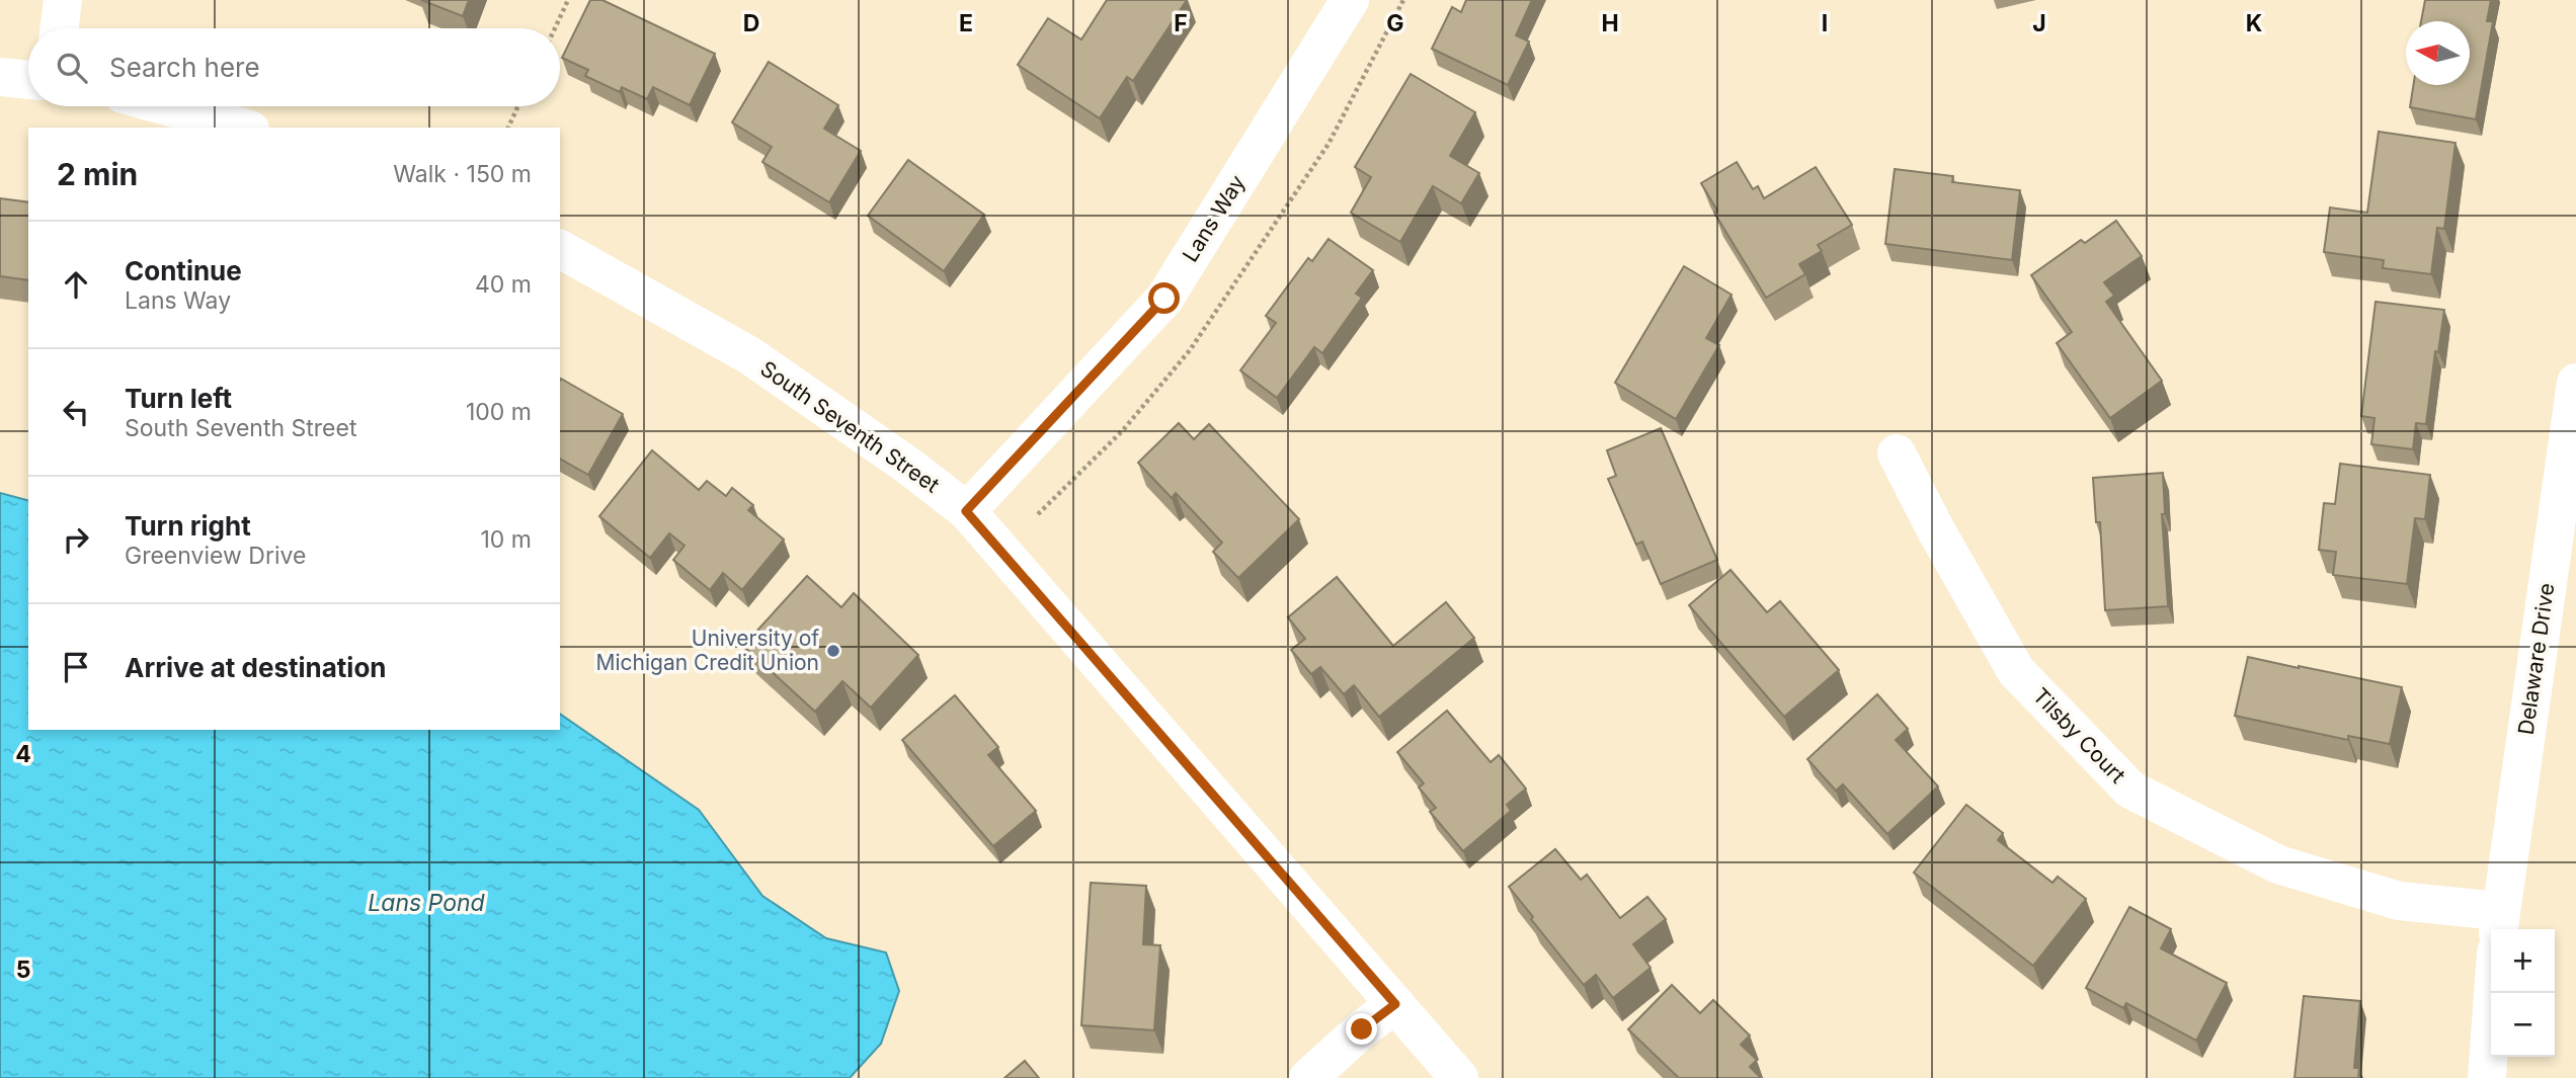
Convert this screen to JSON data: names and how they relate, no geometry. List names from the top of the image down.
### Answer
{
  "streets": {
    "street": [
      "Lans Way",
      "South Seventh Street",
      "Delaware Drive",
      "Tilsby Court"
    ]
  },
  "crossings": [
    ["Lans Way", "South Seventh Street"],
    ["Delaware Drive", "Tilsby Court"]
  ],
  "water": ["Lans Pond"],
  "places": ["University of Michigan Credit Union"],
  "north": "left",
  "page": {
    "search": "Search here",
    "heading": ["2 min", "Walk · 150 m"],
    "list": [
      ["Continue", "Lans Way", "40 m"],
      ["Turn left", "South Seventh Street", "100 m"],
      ["Turn right", "Greenview Drive", "10 m"],
      "Arrive at destination"
    ],
    "map_buttons": ["+", "−"]
  },
  "grid": {
    "columns": [
      "D",
      "E",
      "F",
      "G",
      "H",
      "I",
      "J",
      "K"
    ],
    "rows": ["4", "5"]
  }
}
